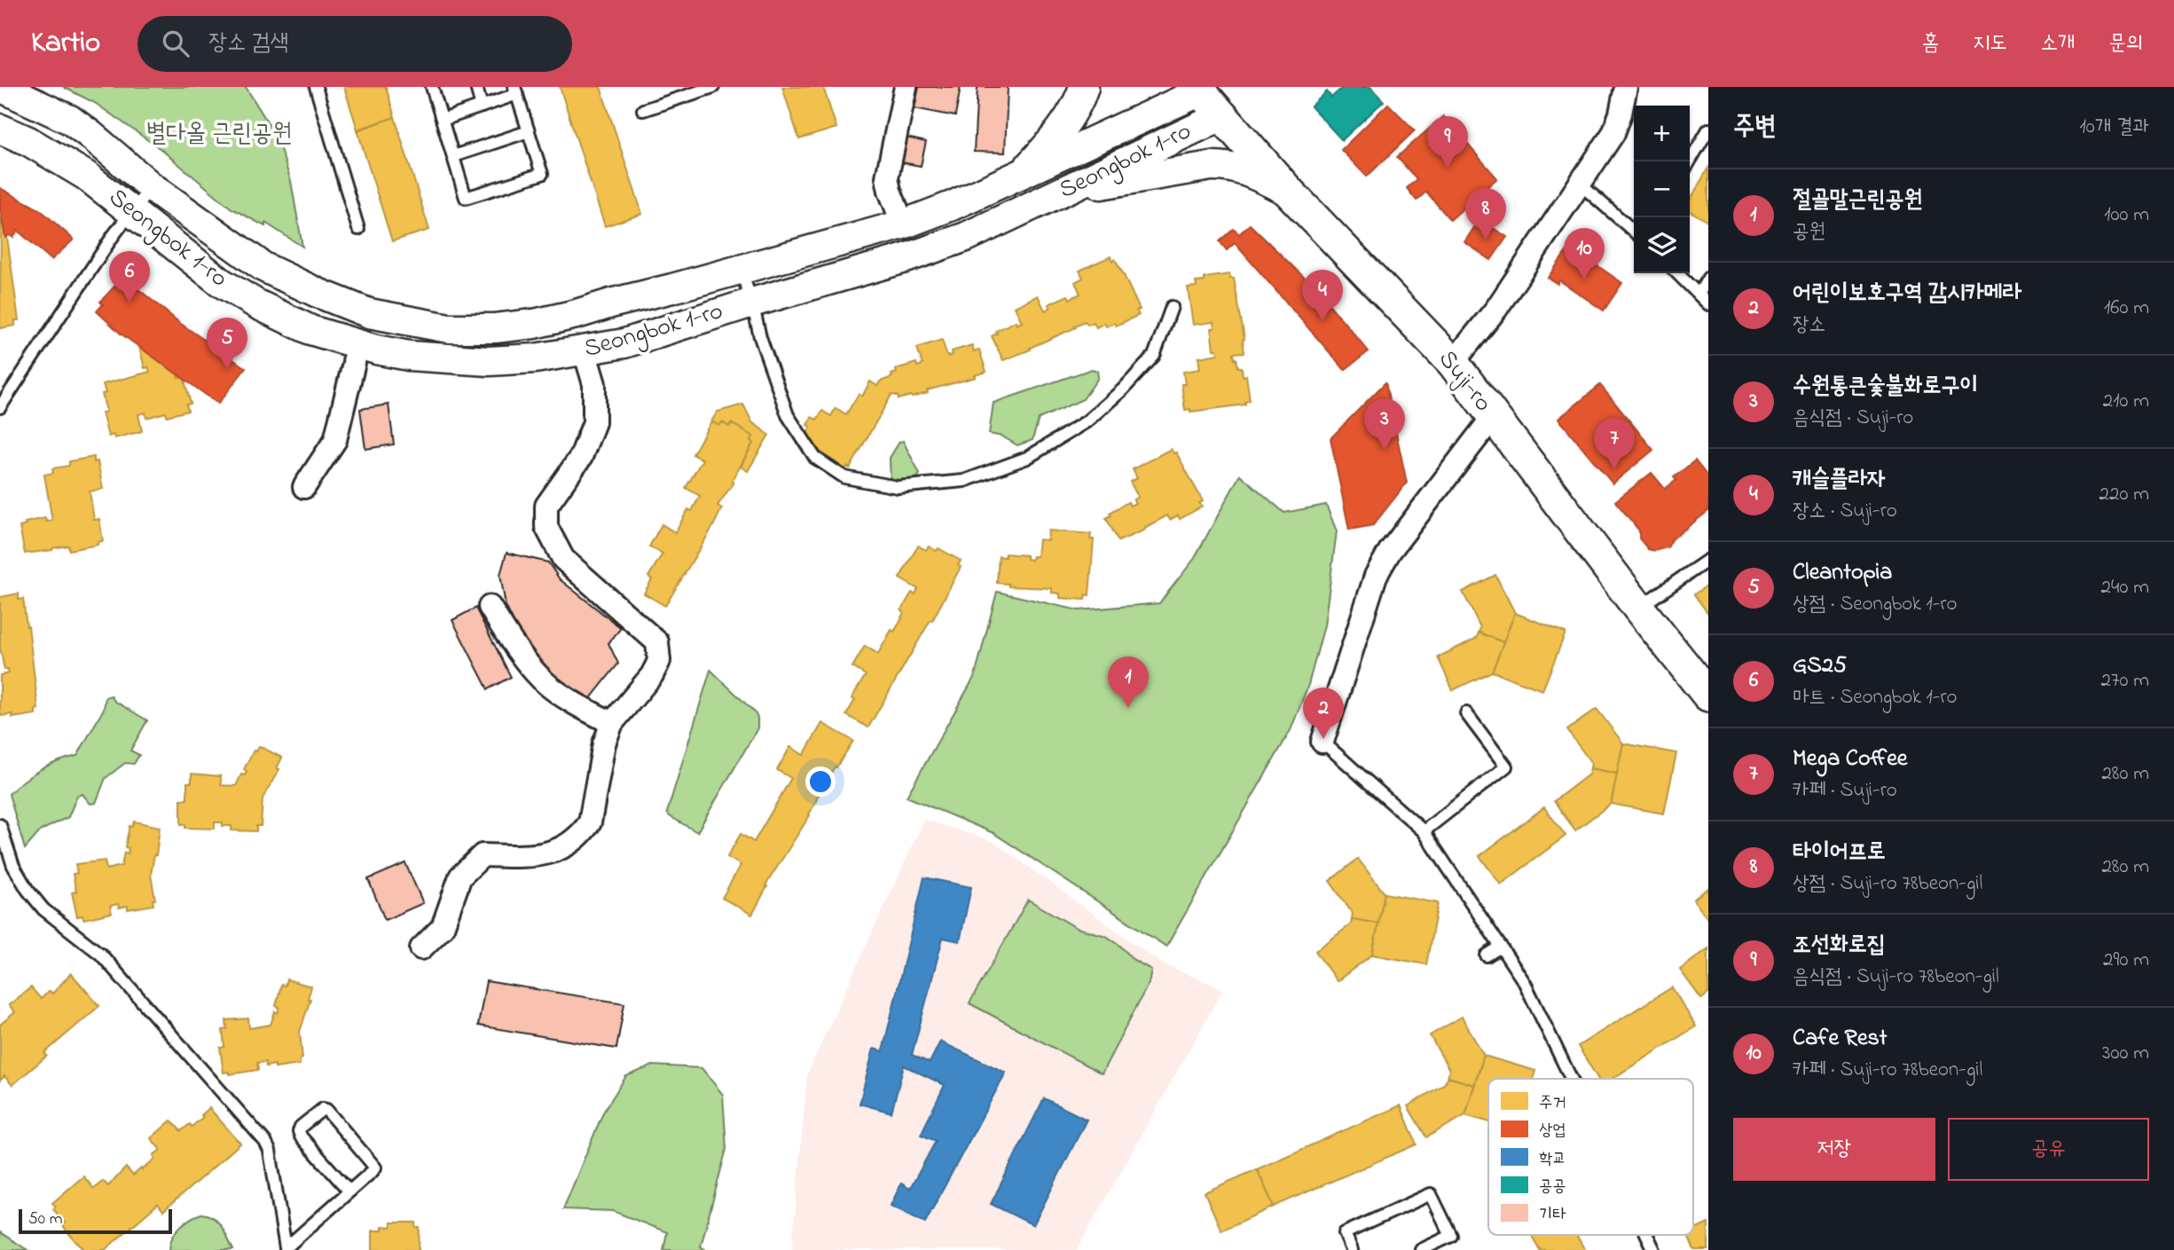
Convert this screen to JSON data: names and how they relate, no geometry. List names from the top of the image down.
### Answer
{
  "streets": {
    "main road": ["Suji-ro"],
    "street": ["Seongbok 1-ro"]
  },
  "crossings": [
    ["Seongbok 1-ro", "Suji-ro"]
  ],
  "parks": ["별다올 근린공원"],
  "legend": [
    "주거",
    "상업",
    "학교",
    "공공",
    "기타"
  ],
  "scale_bar": "50 m",
  "page": {
    "header": "Kartio",
    "search": "장소 검색",
    "nav": [
      "홈",
      "지도",
      "소개",
      "문의"
    ],
    "heading": ["주변", "10개 결과"],
    "map_buttons": ["+", "−"],
    "pins": [
      "9",
      "8",
      "10",
      "6",
      "4",
      "5",
      "3",
      "7",
      "1",
      "2"
    ],
    "list": [
      {
        "mark": "1",
        "name": "절골말근린공원",
        "note": "공원",
        "value": "100 m"
      },
      {
        "mark": "2",
        "name": "어린이보호구역 감시카메라",
        "note": "장소",
        "value": "160 m"
      },
      {
        "mark": "3",
        "name": "수원통큰숯불화로구이",
        "note": "음식점 · Suji-ro",
        "value": "210 m"
      },
      {
        "mark": "4",
        "name": "캐슬플라자",
        "note": "장소 · Suji-ro",
        "value": "220 m"
      },
      {
        "mark": "5",
        "name": "Cleantopia",
        "note": "상점 · Seongbok 1-ro",
        "value": "240 m"
      },
      {
        "mark": "6",
        "name": "GS25",
        "note": "마트 · Seongbok 1-ro",
        "value": "270 m"
      },
      {
        "mark": "7",
        "name": "Mega Coffee",
        "note": "카페 · Suji-ro",
        "value": "280 m"
      },
      {
        "mark": "8",
        "name": "타이어프로",
        "note": "상점 · Suji-ro 78beon-gil",
        "value": "280 m"
      },
      {
        "mark": "9",
        "name": "조선화로집",
        "note": "음식점 · Suji-ro 78beon-gil",
        "value": "290 m"
      },
      {
        "mark": "10",
        "name": "Cafe Rest",
        "note": "카페 · Suji-ro 78beon-gil",
        "value": "300 m"
      }
    ],
    "buttons": ["저장", "공유"],
    "scale": "50 m"
  }
}
